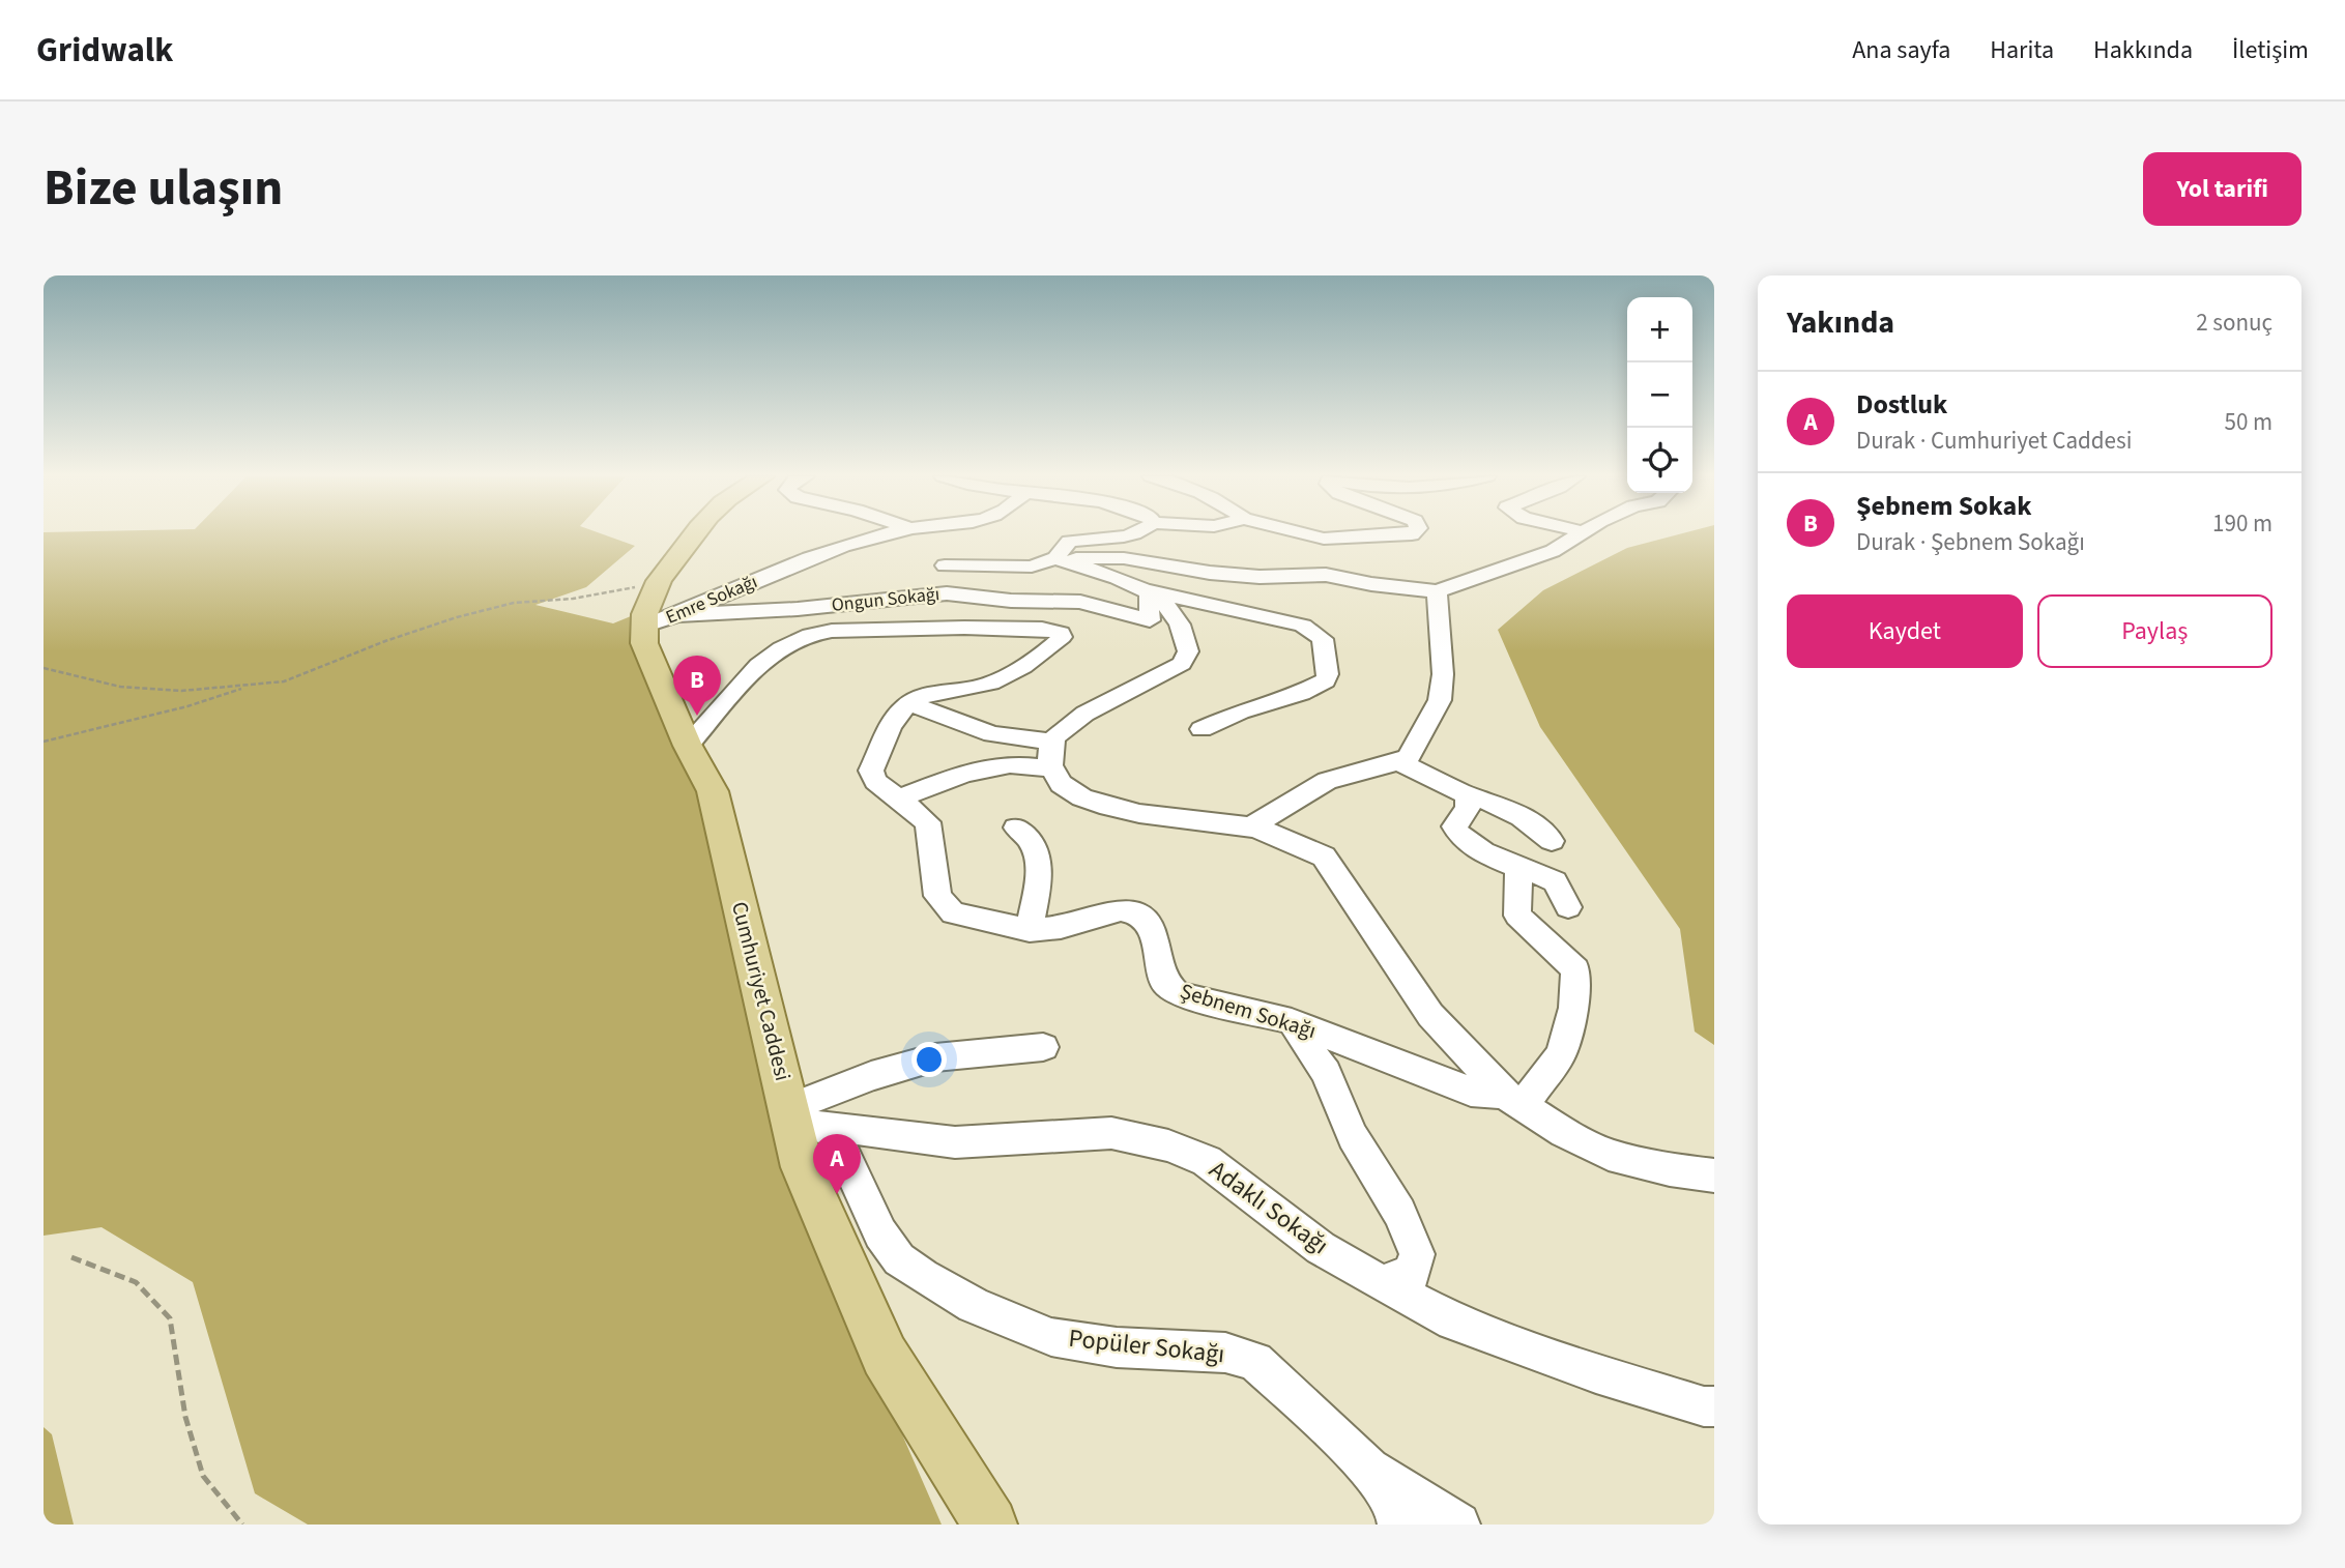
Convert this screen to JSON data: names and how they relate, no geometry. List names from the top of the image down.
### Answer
{
  "streets": {
    "main road": ["Cumhuriyet Caddesi"],
    "street": [
      "Emre Sokağı",
      "Ongun Sokağı",
      "Şebnem Sokağı",
      "Adaklı Sokağı",
      "Popüler Sokağı"
    ]
  },
  "crossings": [
    ["Emre Sokağı", "Ongun Sokağı"],
    ["Emre Sokağı", "Cumhuriyet Caddesi"],
    ["Cumhuriyet Caddesi", "Adaklı Sokağı"],
    ["Adaklı Sokağı", "Popüler Sokağı"]
  ],
  "page": {
    "header": "Gridwalk",
    "nav": [
      "Ana sayfa",
      "Harita",
      "Hakkında",
      "İletişim"
    ],
    "title": "Bize ulaşın",
    "buttons": [
      "Yol tarifi",
      ["Kaydet", "Paylaş"]
    ],
    "heading": ["Yakında", "2 sonuç"],
    "map_buttons": ["+", "−"],
    "list": [
      {
        "mark": "A",
        "name": "Dostluk",
        "note": "Durak · Cumhuriyet Caddesi",
        "value": "50 m"
      },
      {
        "mark": "B",
        "name": "Şebnem Sokak",
        "note": "Durak · Şebnem Sokağı",
        "value": "190 m"
      }
    ],
    "pins": ["B", "A"]
  }
}
